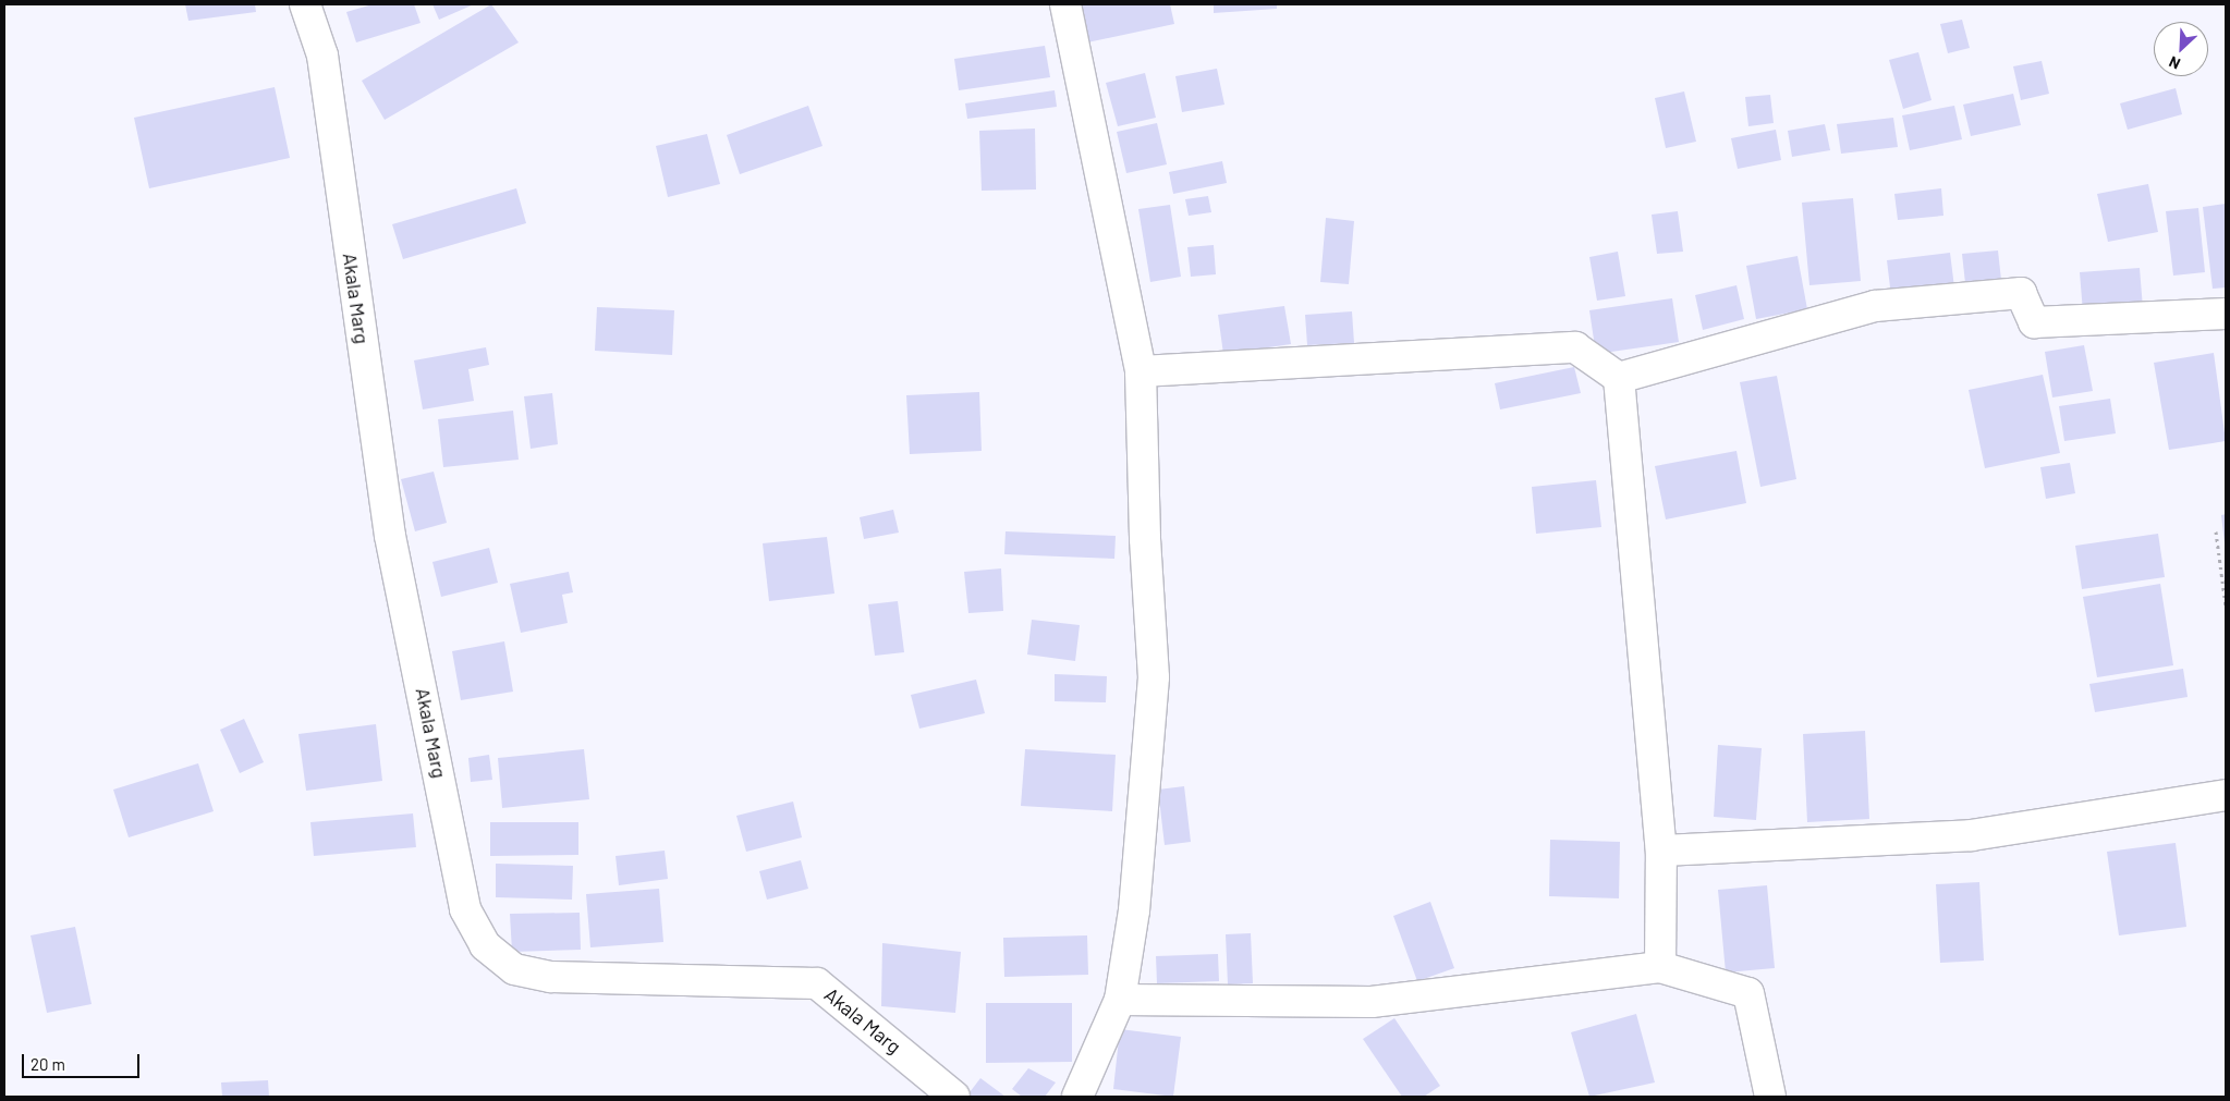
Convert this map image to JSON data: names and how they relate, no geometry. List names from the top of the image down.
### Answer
{
  "streets": {
    "street": ["Akala Marg"]
  },
  "scale_bar": "20 m",
  "north": "bottom left"
}
